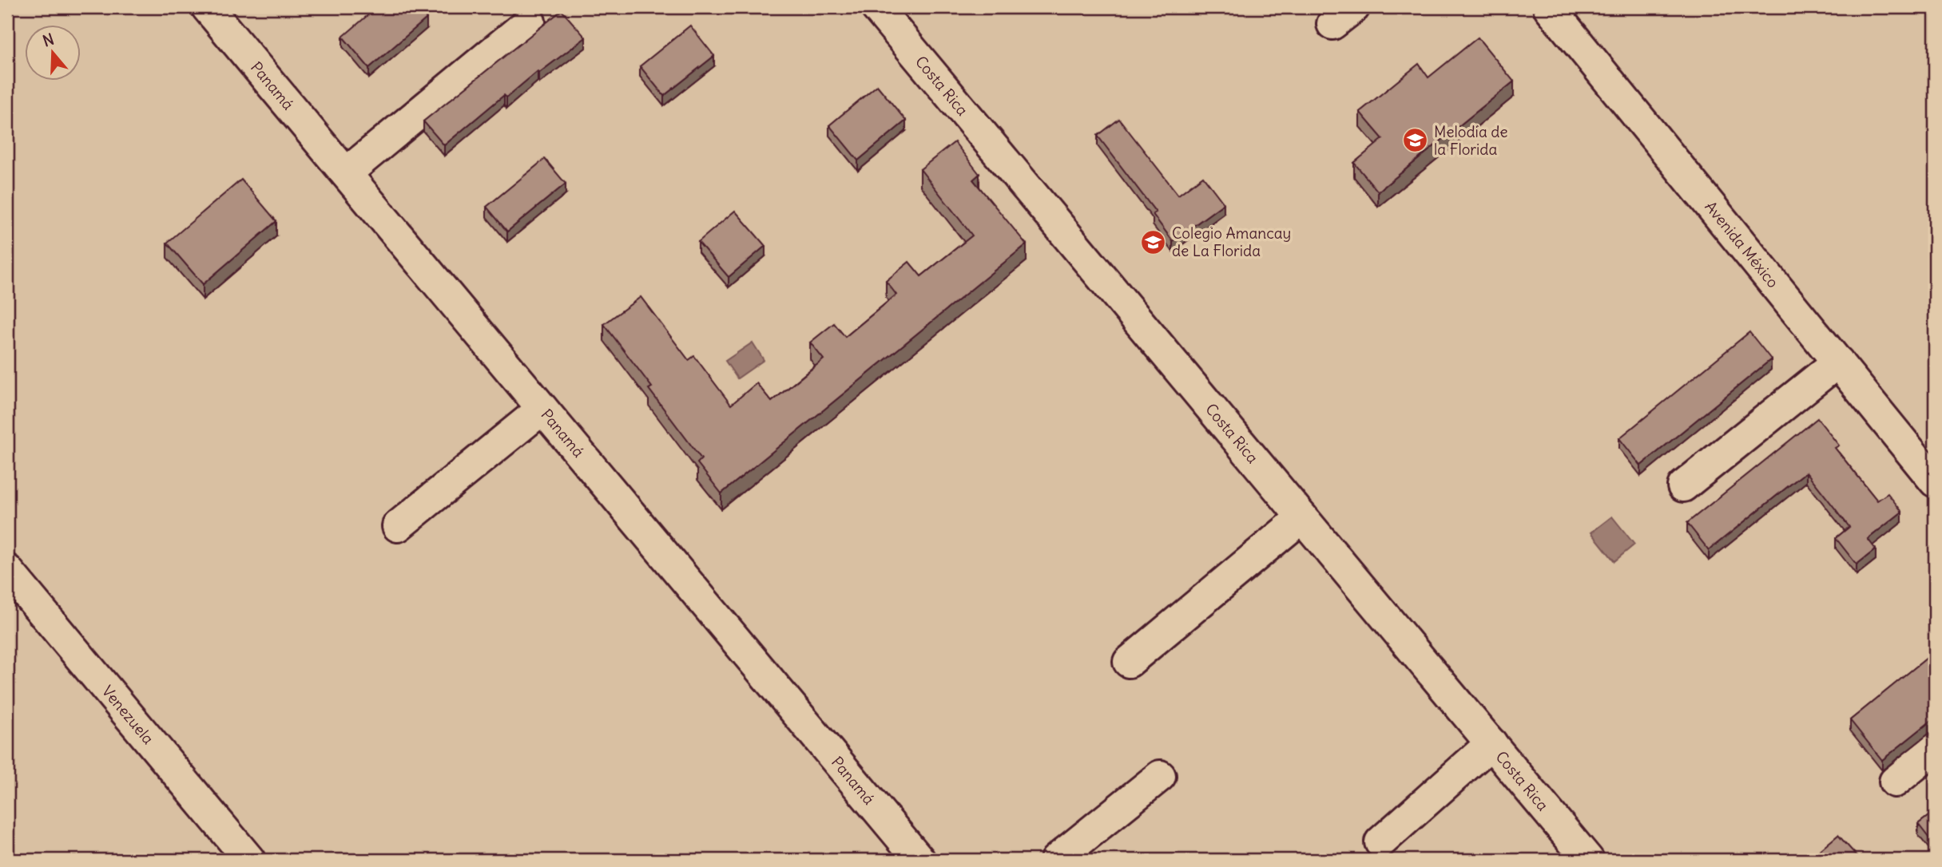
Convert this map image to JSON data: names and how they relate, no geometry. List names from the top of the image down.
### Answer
{
  "streets": {
    "street": [
      "Costa Rica",
      "Panamá",
      "Avenida México",
      "Venezuela"
    ]
  },
  "places": {
    "school or university": ["Melodia de la Florida", "Colegio Amancay de La Florida"]
  },
  "north": "top"
}
